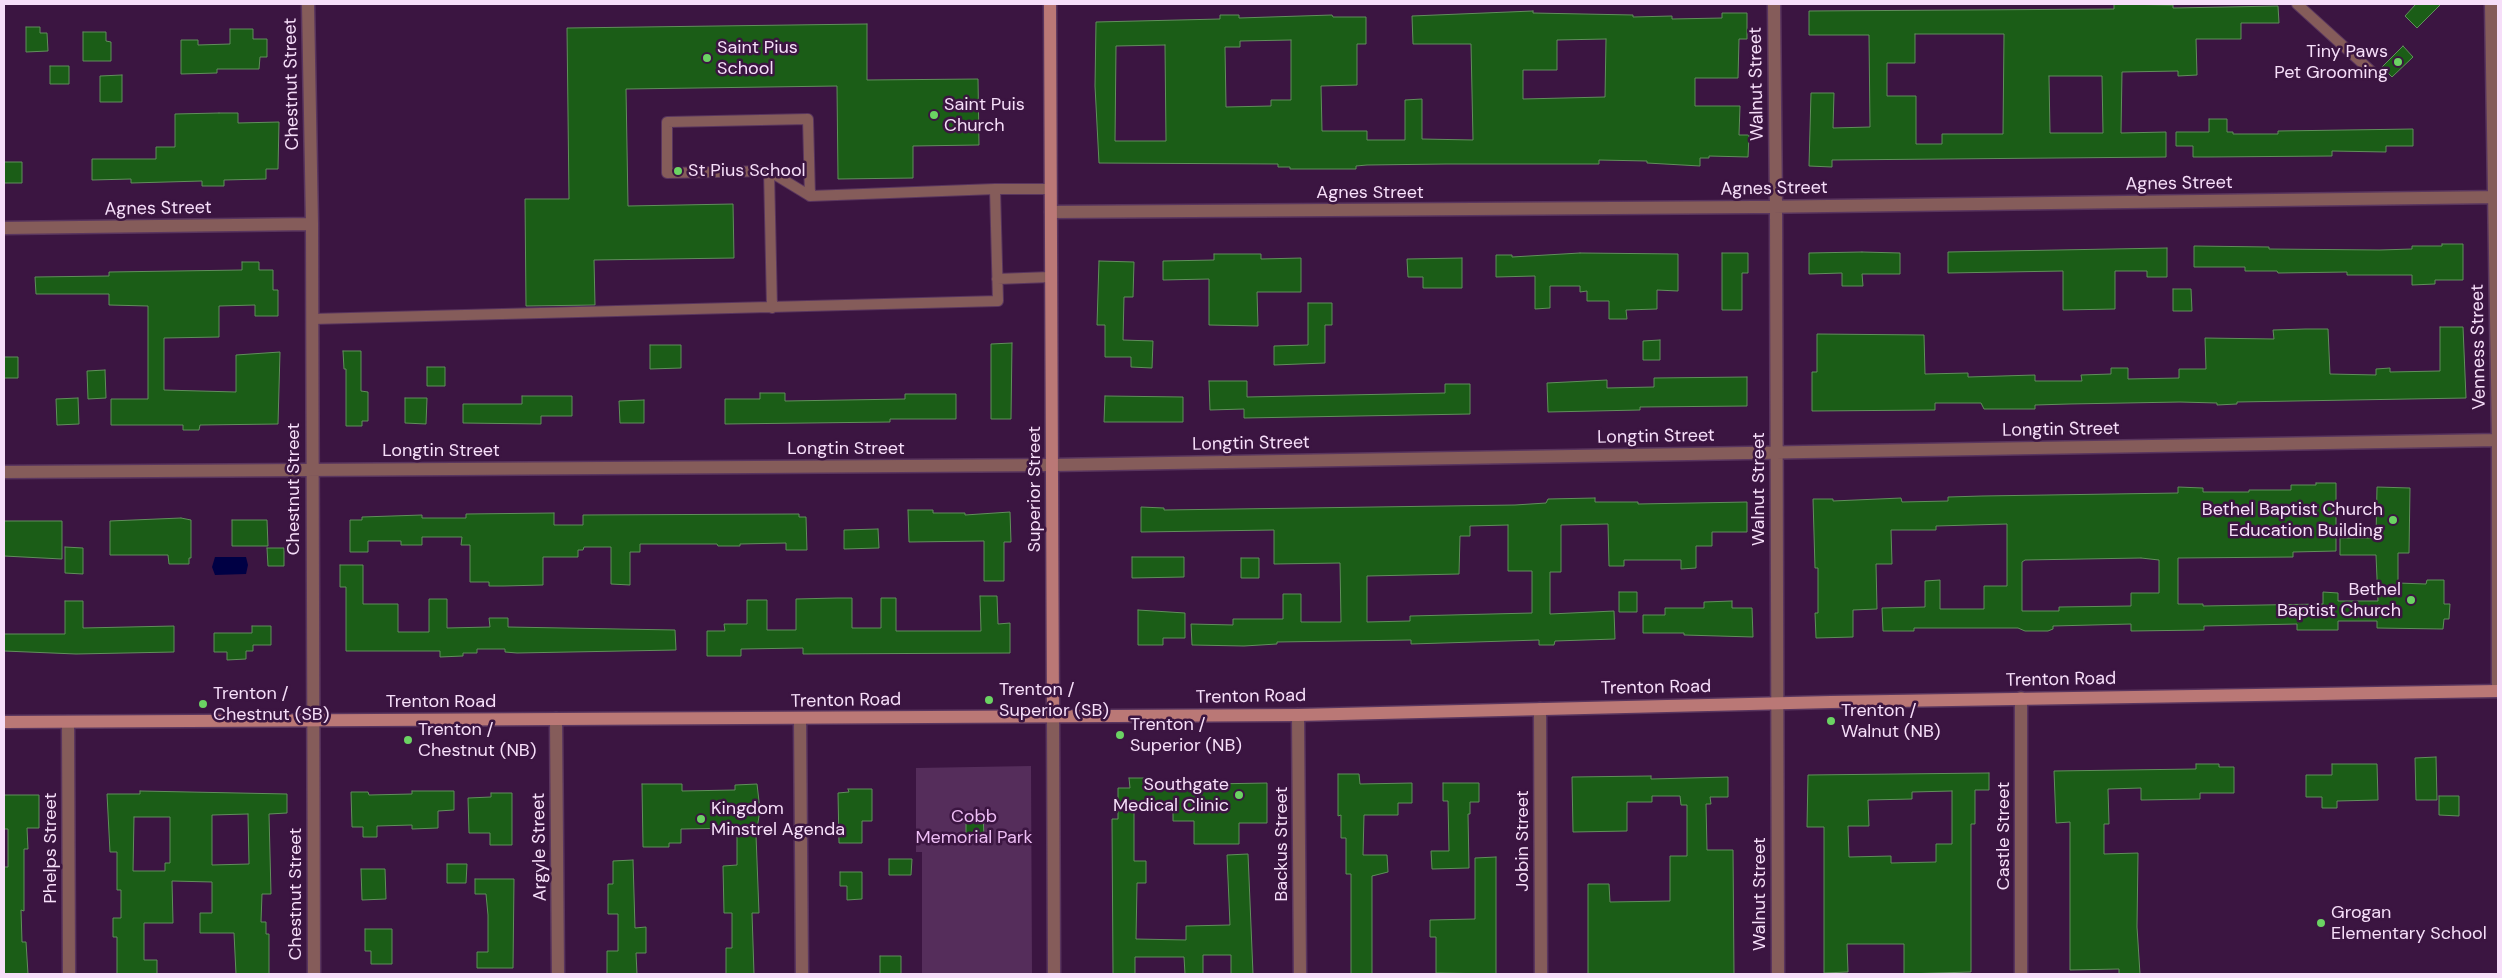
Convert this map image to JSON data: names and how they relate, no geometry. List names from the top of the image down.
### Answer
{
  "streets": {
    "street": [
      "Chestnut Street",
      "Walnut Street",
      "Agnes Street",
      "Venness Street",
      "Longtin Street",
      "Superior Street",
      "Trenton Road",
      "Castle Street",
      "Jobin Street",
      "Backus Street",
      "Argyle Street",
      "Phelps Street"
    ]
  },
  "crossings": [
    ["Chestnut Street", "Agnes Street"],
    ["Chestnut Street", "Longtin Street"],
    ["Chestnut Street", "Trenton Road"],
    ["Walnut Street", "Agnes Street"],
    ["Walnut Street", "Longtin Street"],
    ["Walnut Street", "Trenton Road"],
    ["Agnes Street", "Venness Street"],
    ["Agnes Street", "Superior Street"],
    ["Venness Street", "Longtin Street"],
    ["Venness Street", "Trenton Road"],
    ["Longtin Street", "Superior Street"],
    ["Superior Street", "Trenton Road"],
    ["Trenton Road", "Castle Street"],
    ["Trenton Road", "Jobin Street"],
    ["Trenton Road", "Backus Street"],
    ["Trenton Road", "Argyle Street"],
    ["Trenton Road", "Phelps Street"]
  ],
  "parks": ["Cobb Memorial Park"],
  "places": [
    "Saint Pius School",
    "Tiny Paws Pet Grooming",
    "Saint Puis Church",
    "St Pius School",
    "Bethel Baptist Church Education Building",
    "Bethel Baptist Church",
    "Trenton / Superior (SB)",
    "Trenton / Chestnut (SB)",
    "Trenton / Walnut (NB)",
    "Trenton / Superior (NB)",
    "Trenton / Chestnut (NB)",
    "Southgate Medical Clinic",
    "Kingdom Minstrel Agenda",
    "Grogan Elementary School"
  ]
}
